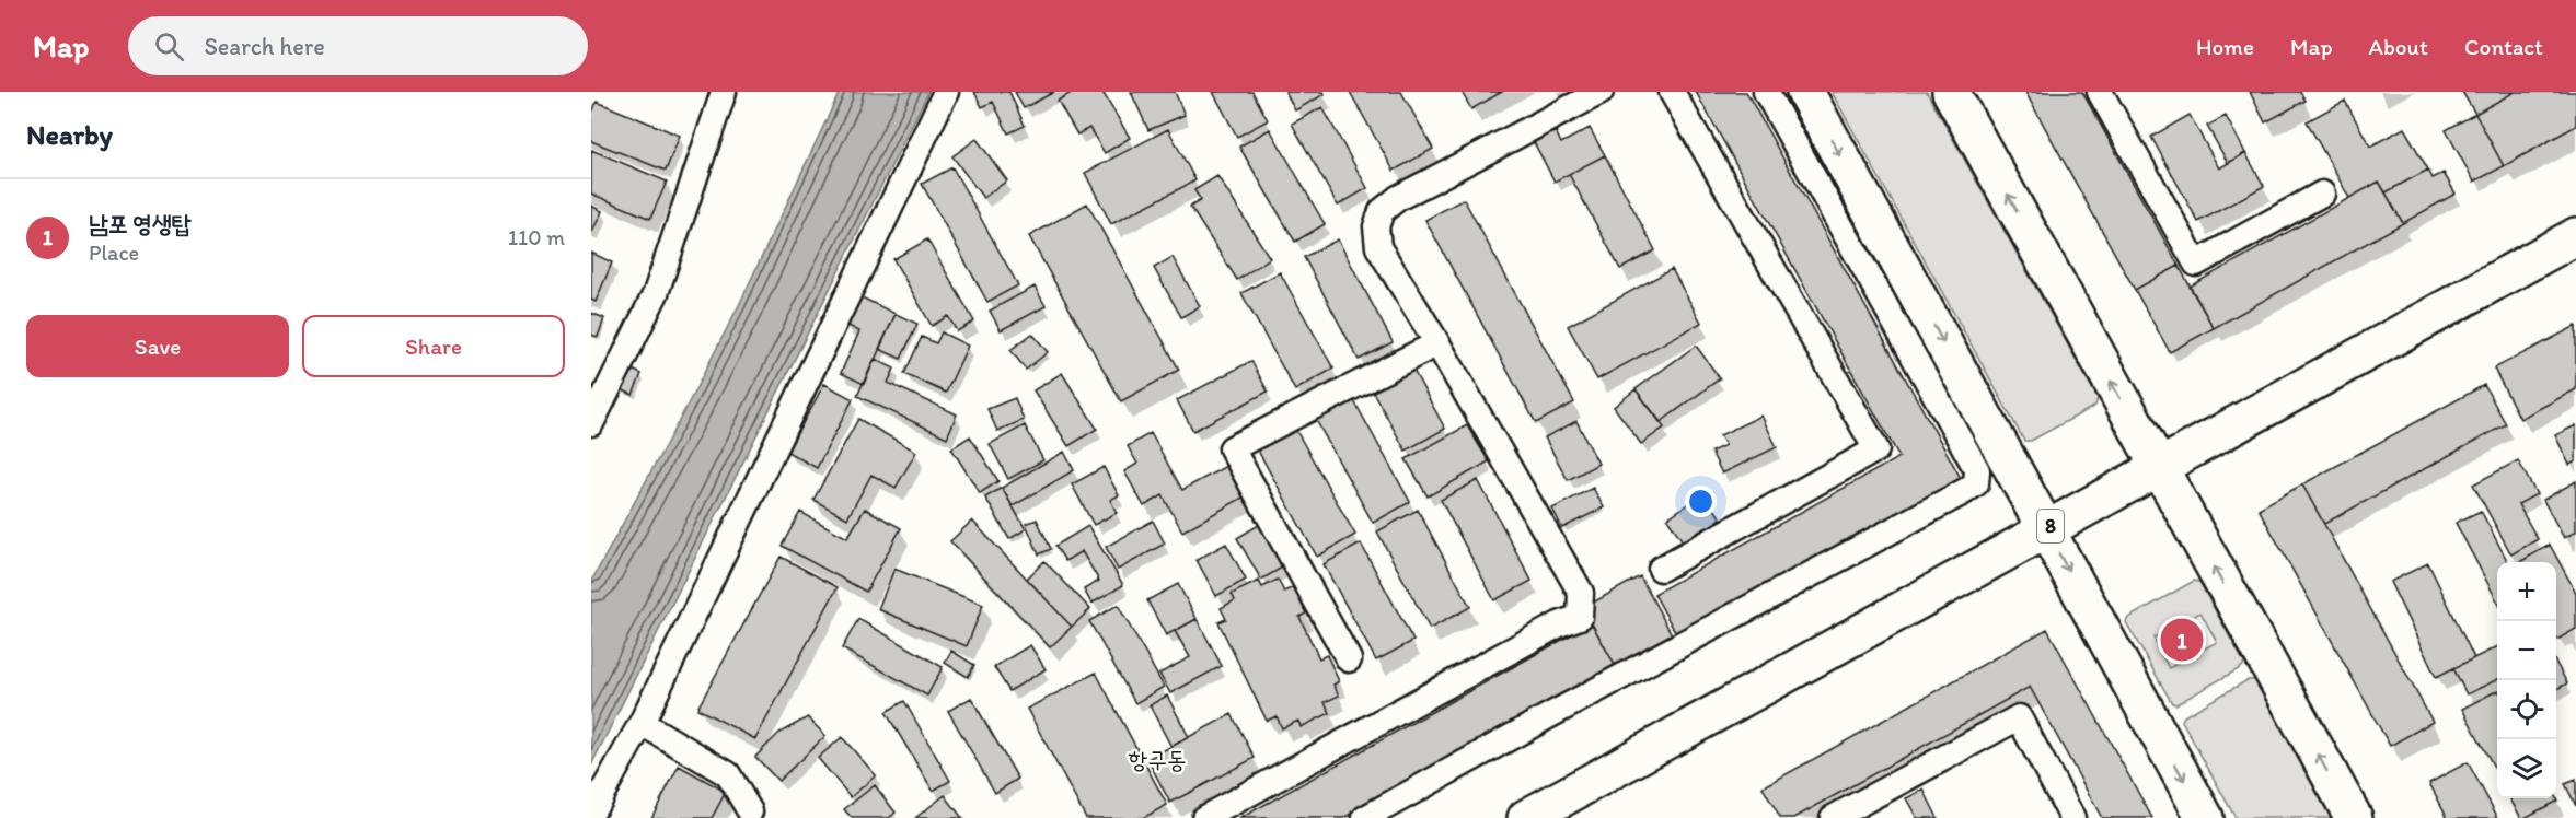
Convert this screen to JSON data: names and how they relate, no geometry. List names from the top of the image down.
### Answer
{
  "streets": {
    "main road": ["8"]
  },
  "districts": ["항구동"],
  "page": {
    "header": "Map",
    "search": "Search here",
    "nav": [
      "Home",
      "Map",
      "About",
      "Contact"
    ],
    "heading": "Nearby",
    "list": [
      {
        "mark": "1",
        "name": "남포 영생탑",
        "note": "Place",
        "value": "110 m"
      }
    ],
    "buttons": ["Save", "Share"],
    "map_buttons": ["+", "−"],
    "pins": "1"
  }
}
